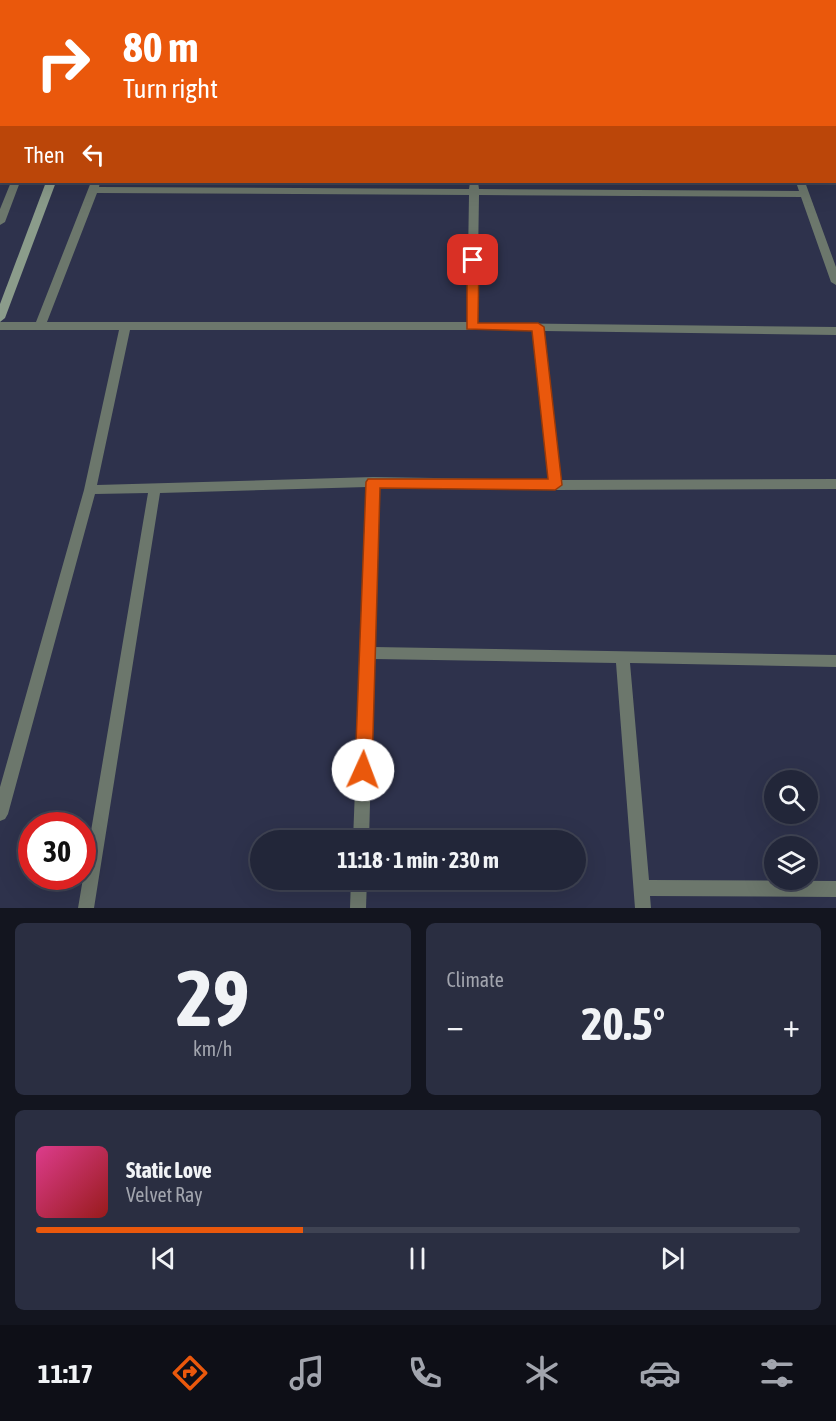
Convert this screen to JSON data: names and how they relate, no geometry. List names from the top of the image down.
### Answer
{
  "page": {
    "turn": ["80 m", "Turn right"],
    "then": "Then",
    "limit": "30",
    "trip": "11:18 · 1 min · 230 m",
    "tile": [
      ["29", "km/h"],
      "Climate"
    ],
    "heat": ["−", "20.5°", "+"],
    "song": ["Static Love", "Velvet Ray"],
    "tabs": "11:17"
  }
}
